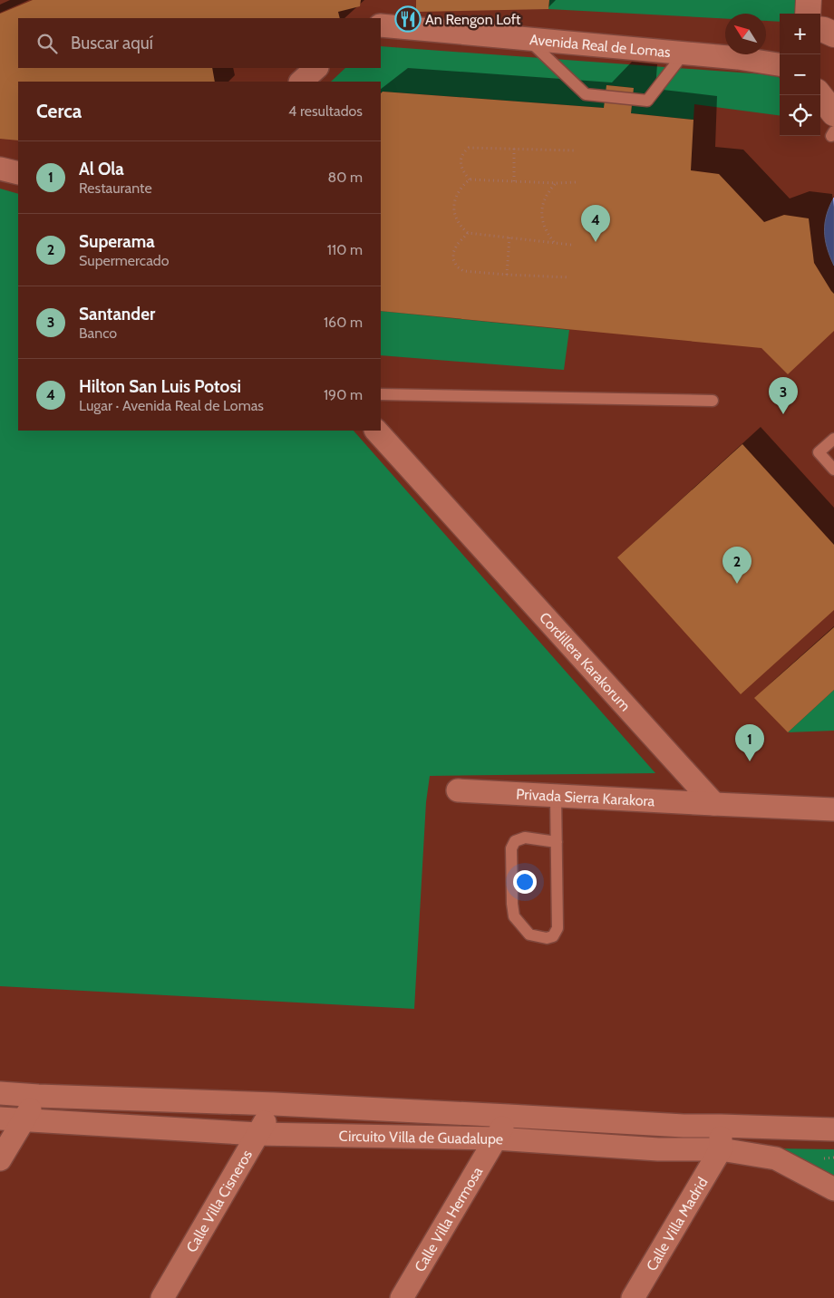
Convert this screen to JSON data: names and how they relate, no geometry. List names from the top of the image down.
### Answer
{
  "streets": {
    "street": [
      "Avenida Real de Lomas",
      "Cordillera Karakorum",
      "Privada Sierra Karakora",
      "Circuito Villa de Guadalupe",
      "Calle Villa Cisneros",
      "Calle Villa Hermosa",
      "Calle Villa Madrid"
    ]
  },
  "crossings": [
    ["Cordillera Karakorum", "Privada Sierra Karakora"],
    ["Circuito Villa de Guadalupe", "Calle Villa Cisneros"],
    ["Circuito Villa de Guadalupe", "Calle Villa Hermosa"],
    ["Circuito Villa de Guadalupe", "Calle Villa Madrid"]
  ],
  "places": {
    "restaurant": ["An Rengon Loft"]
  },
  "north": "top left",
  "page": {
    "map_buttons": ["+", "−"],
    "search": "Buscar aquí",
    "heading": ["Cerca", "4 resultados"],
    "list": [
      {
        "mark": "1",
        "name": "Al Ola",
        "note": "Restaurante",
        "value": "80 m"
      },
      {
        "mark": "2",
        "name": "Superama",
        "note": "Supermercado",
        "value": "110 m"
      },
      {
        "mark": "3",
        "name": "Santander",
        "note": "Banco",
        "value": "160 m"
      },
      {
        "mark": "4",
        "name": "Hilton San Luis Potosi",
        "note": "Lugar · Avenida Real de Lomas",
        "value": "190 m"
      }
    ],
    "pins": [
      "4",
      "3",
      "2",
      "1"
    ]
  }
}
